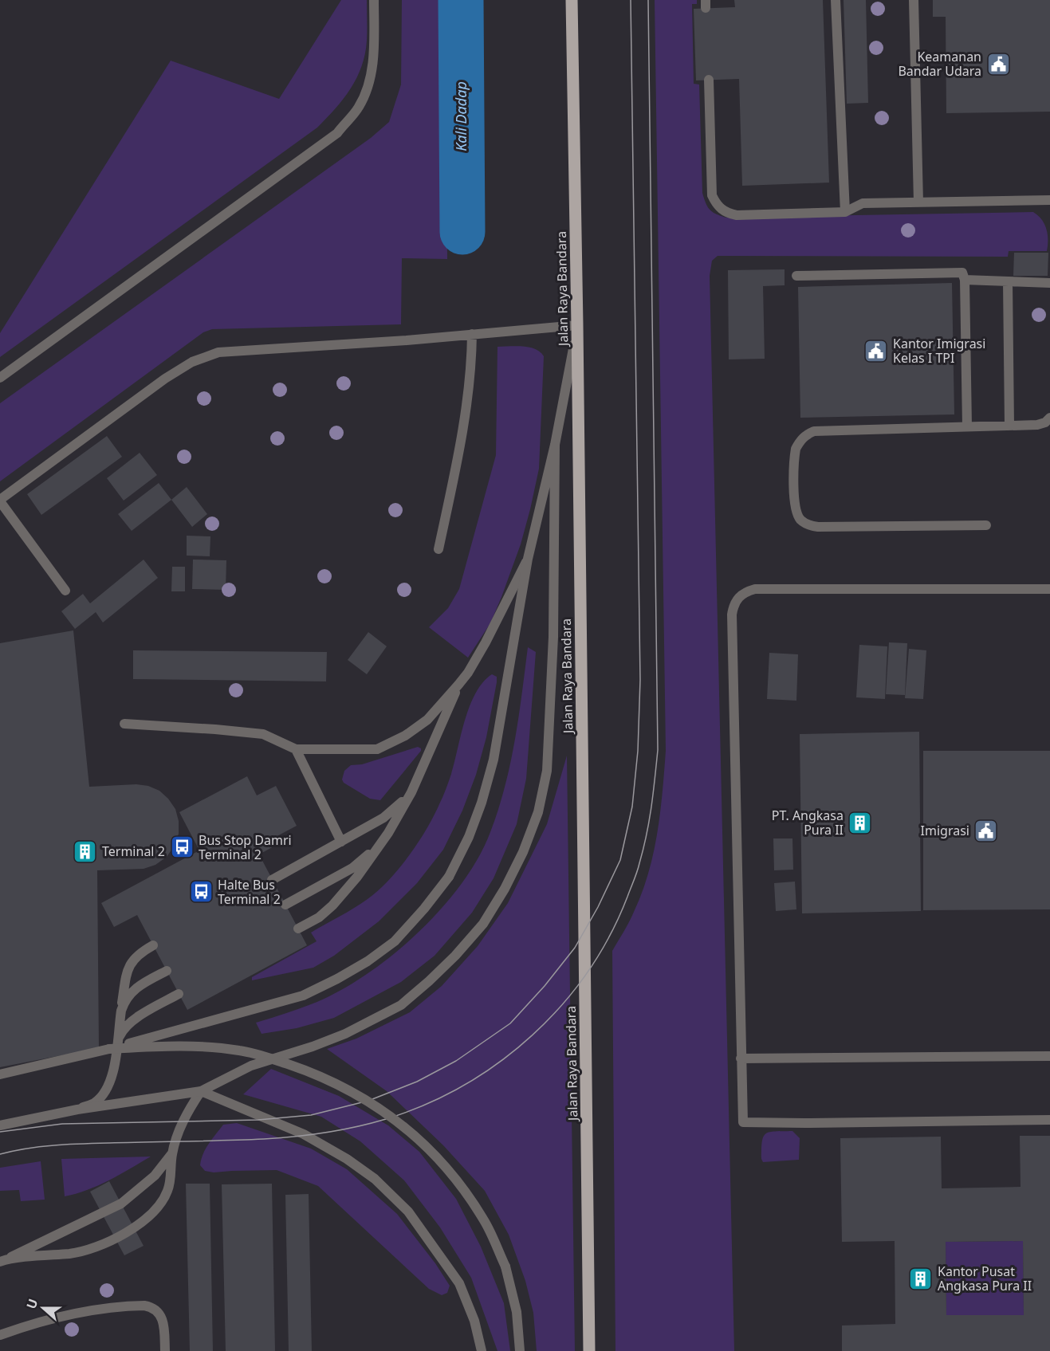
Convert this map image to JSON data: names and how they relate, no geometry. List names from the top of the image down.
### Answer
{
  "streets": {
    "main road": ["Jalan Raya Bandara"]
  },
  "water": ["Kali Dadap"],
  "places": {
    "public building": ["Keamanan Bandar Udara", "Kantor Imigrasi Kelas I TPI", "Imigrasi"],
    "building": ["PT. Angkasa Pura II", "Terminal 2", "Kantor Pusat Angkasa Pura II"],
    "bus stop": ["Bus Stop Damri Terminal 2", "Halte Bus Terminal 2"]
  },
  "north": "left"
}
